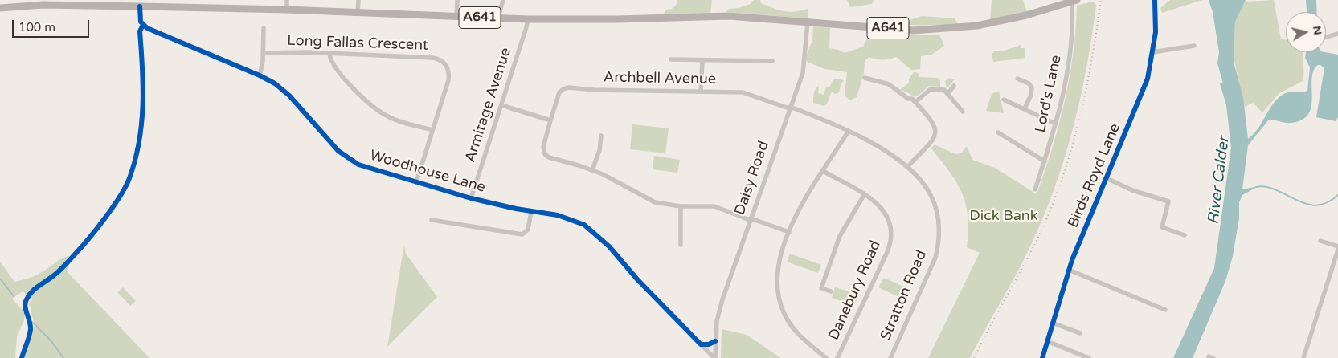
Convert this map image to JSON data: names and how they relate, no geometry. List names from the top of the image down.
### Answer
{
  "streets": {
    "main road": ["A641"],
    "street": [
      "Long Fallas Crescent",
      "Archbell Avenue",
      "Lord's Lane",
      "Armitage Avenue",
      "Woodhouse Lane",
      "Birds Royd Lane",
      "Daisy Road",
      "Danebury Road",
      "Stratton Road"
    ]
  },
  "crossings": [
    ["A641", "Lord's Lane"],
    ["A641", "Armitage Avenue"],
    ["A641", "Daisy Road"],
    ["Long Fallas Crescent", "Woodhouse Lane"],
    ["Archbell Avenue", "Daisy Road"],
    ["Archbell Avenue", "Stratton Road"],
    ["Armitage Avenue", "Woodhouse Lane"],
    ["Daisy Road", "Stratton Road"]
  ],
  "water": ["River Calder"],
  "parks": ["Dick Bank"],
  "scale_bar": "100 m",
  "north": "right"
}
